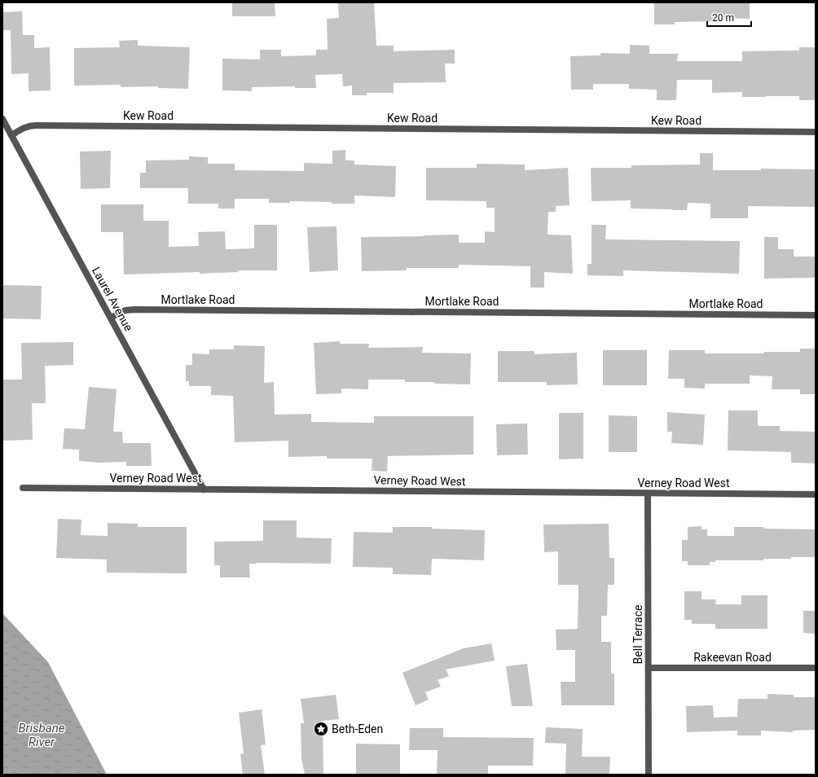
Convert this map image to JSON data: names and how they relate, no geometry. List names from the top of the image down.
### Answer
{
  "streets": {
    "street": [
      "Kew Road",
      "Laurel Avenue",
      "Mortlake Road",
      "Verney Road West",
      "Bell Terrace",
      "Rakeevan Road"
    ]
  },
  "crossings": [
    ["Kew Road", "Laurel Avenue"],
    ["Laurel Avenue", "Mortlake Road"],
    ["Laurel Avenue", "Verney Road West"],
    ["Verney Road West", "Bell Terrace"],
    ["Bell Terrace", "Rakeevan Road"]
  ],
  "water": ["Brisbane River"],
  "places": {
    "place": ["Beth-Eden"]
  },
  "scale_bar": "20 m"
}
